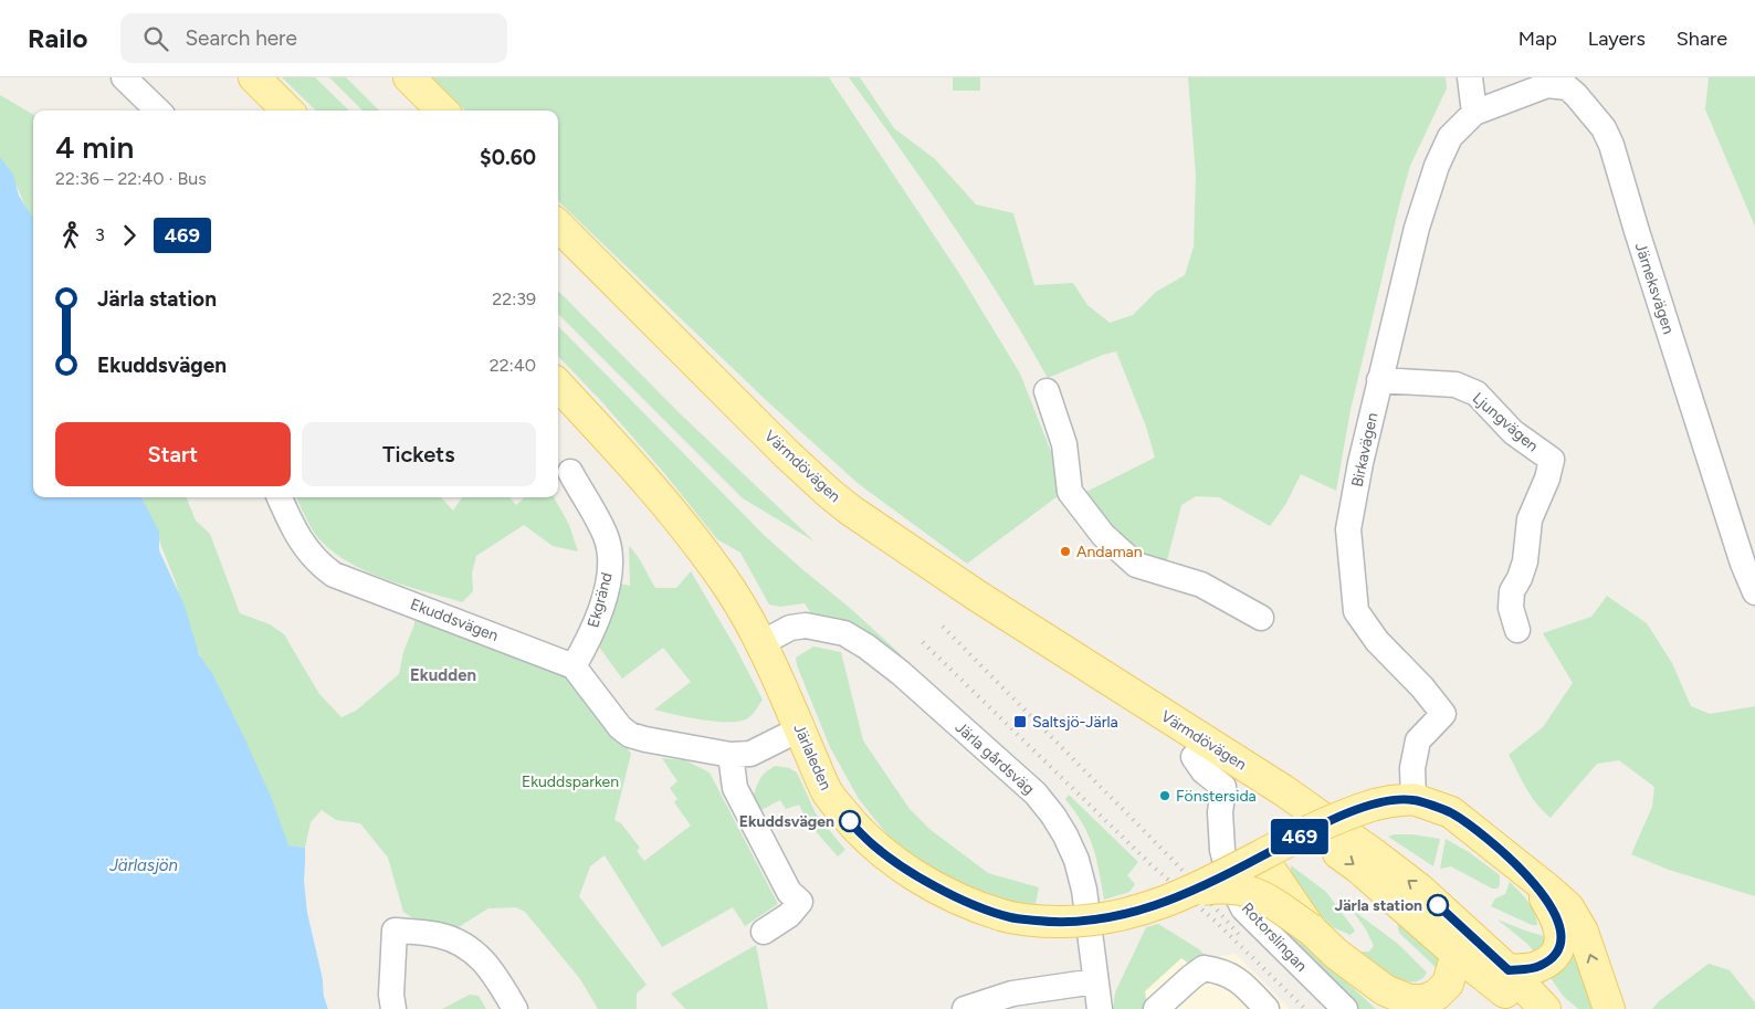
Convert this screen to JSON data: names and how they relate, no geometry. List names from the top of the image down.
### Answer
{
  "streets": {
    "main road": ["Värmdövägen", "Järlaleden"],
    "street": [
      "Järneksvägen",
      "Ljungvägen",
      "Birkavägen",
      "Ekgränd",
      "Ekuddsvägen",
      "Järla gårdsväg",
      "Rotorslingan"
    ]
  },
  "crossings": [
    ["Järneksvägen", "Birkavägen"],
    ["Ljungvägen", "Birkavägen"],
    ["Birkavägen", "Järlaleden"],
    ["Värmdövägen", "Rotorslingan"],
    ["Ekgränd", "Ekuddsvägen"],
    ["Järlaleden", "Järla gårdsväg"]
  ],
  "districts": ["Ekudden"],
  "water": ["Järlasjön"],
  "parks": ["Ekuddsparken"],
  "places": {
    "other": [
      "Andaman",
      "Fönstersida",
      "Ekuddsvägen",
      "Järla station"
    ],
    "transit": ["Saltsjö-Järla"]
  },
  "lines": ["bus line 469"],
  "page": {
    "header": "Railo",
    "search": "Search here",
    "nav": ["Map", "Layers", "Share"],
    "on_map": "469",
    "heading": ["4 min", "22:36 – 22:40 · Bus", "$0.60"],
    "legs": ["3", "469"],
    "list": [
      {
        "name": "Järla station",
        "value": "22:39"
      },
      {
        "name": "Ekuddsvägen",
        "value": "22:40"
      }
    ],
    "buttons": ["Start", "Tickets"]
  }
}
